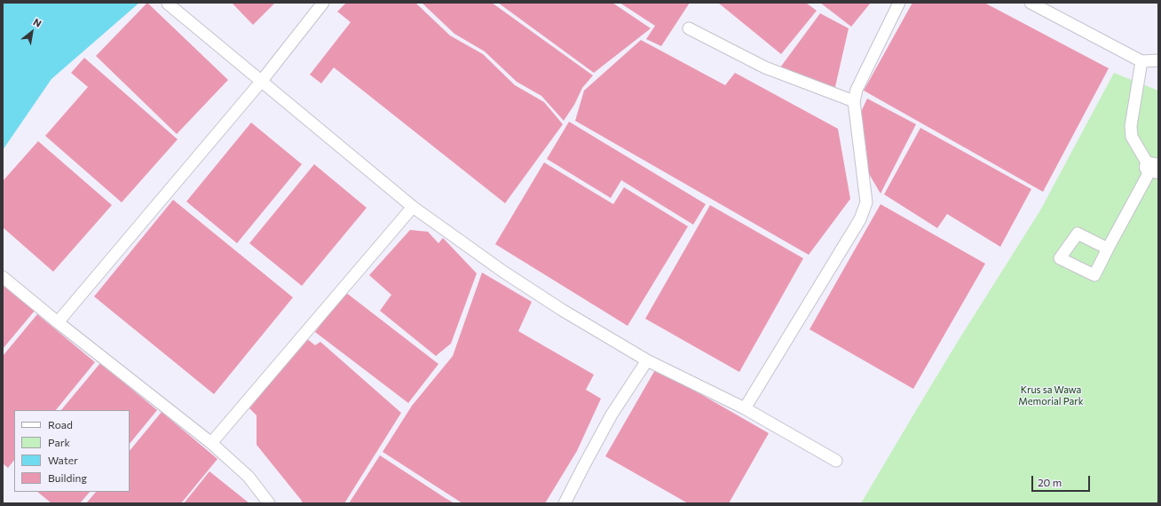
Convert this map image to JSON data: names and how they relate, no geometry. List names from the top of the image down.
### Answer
{
  "parks": ["Krus sa Wawa Memorial Park"],
  "legend": [
    "Road",
    "Park",
    "Water",
    "Building"
  ],
  "scale_bar": "20 m",
  "north": "top right"
}
